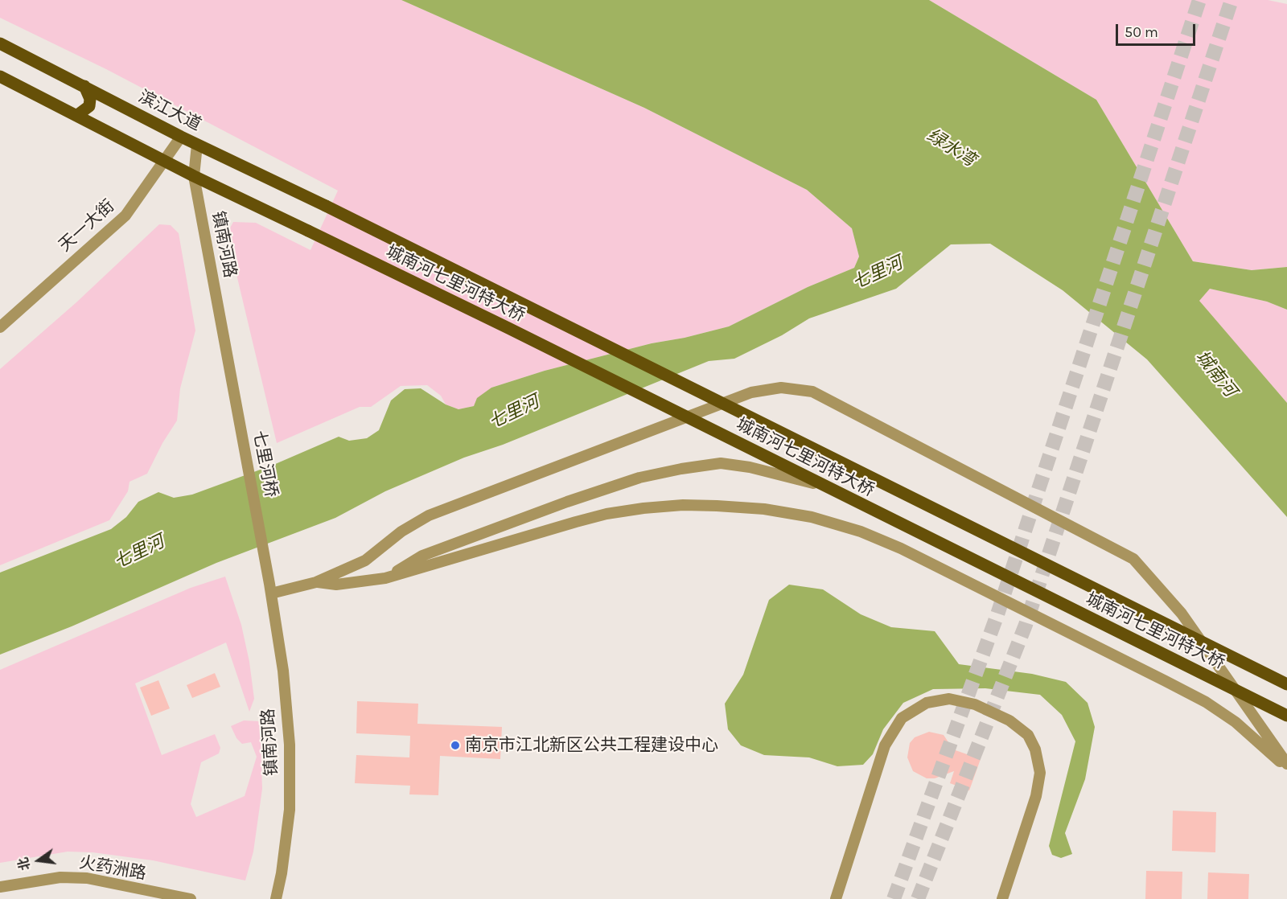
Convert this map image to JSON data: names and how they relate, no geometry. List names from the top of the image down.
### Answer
{
  "streets": {
    "main road": ["滨江大道", "城南河七里河特大桥"],
    "street": [
      "天一大街",
      "镇南河路",
      "七里河桥",
      "火药洲路"
    ]
  },
  "crossings": [
    ["滨江大道", "天一大街"],
    ["滨江大道", "镇南河路"],
    ["滨江大道", "城南河七里河特大桥"],
    ["镇南河路", "城南河七里河特大桥"],
    ["镇南河路", "七里河桥"]
  ],
  "water": ["绿水湾", "七里河", "城南河"],
  "places": ["南京市江北新区公共工程建设中心"],
  "scale_bar": "50 m",
  "north": "left"
}
